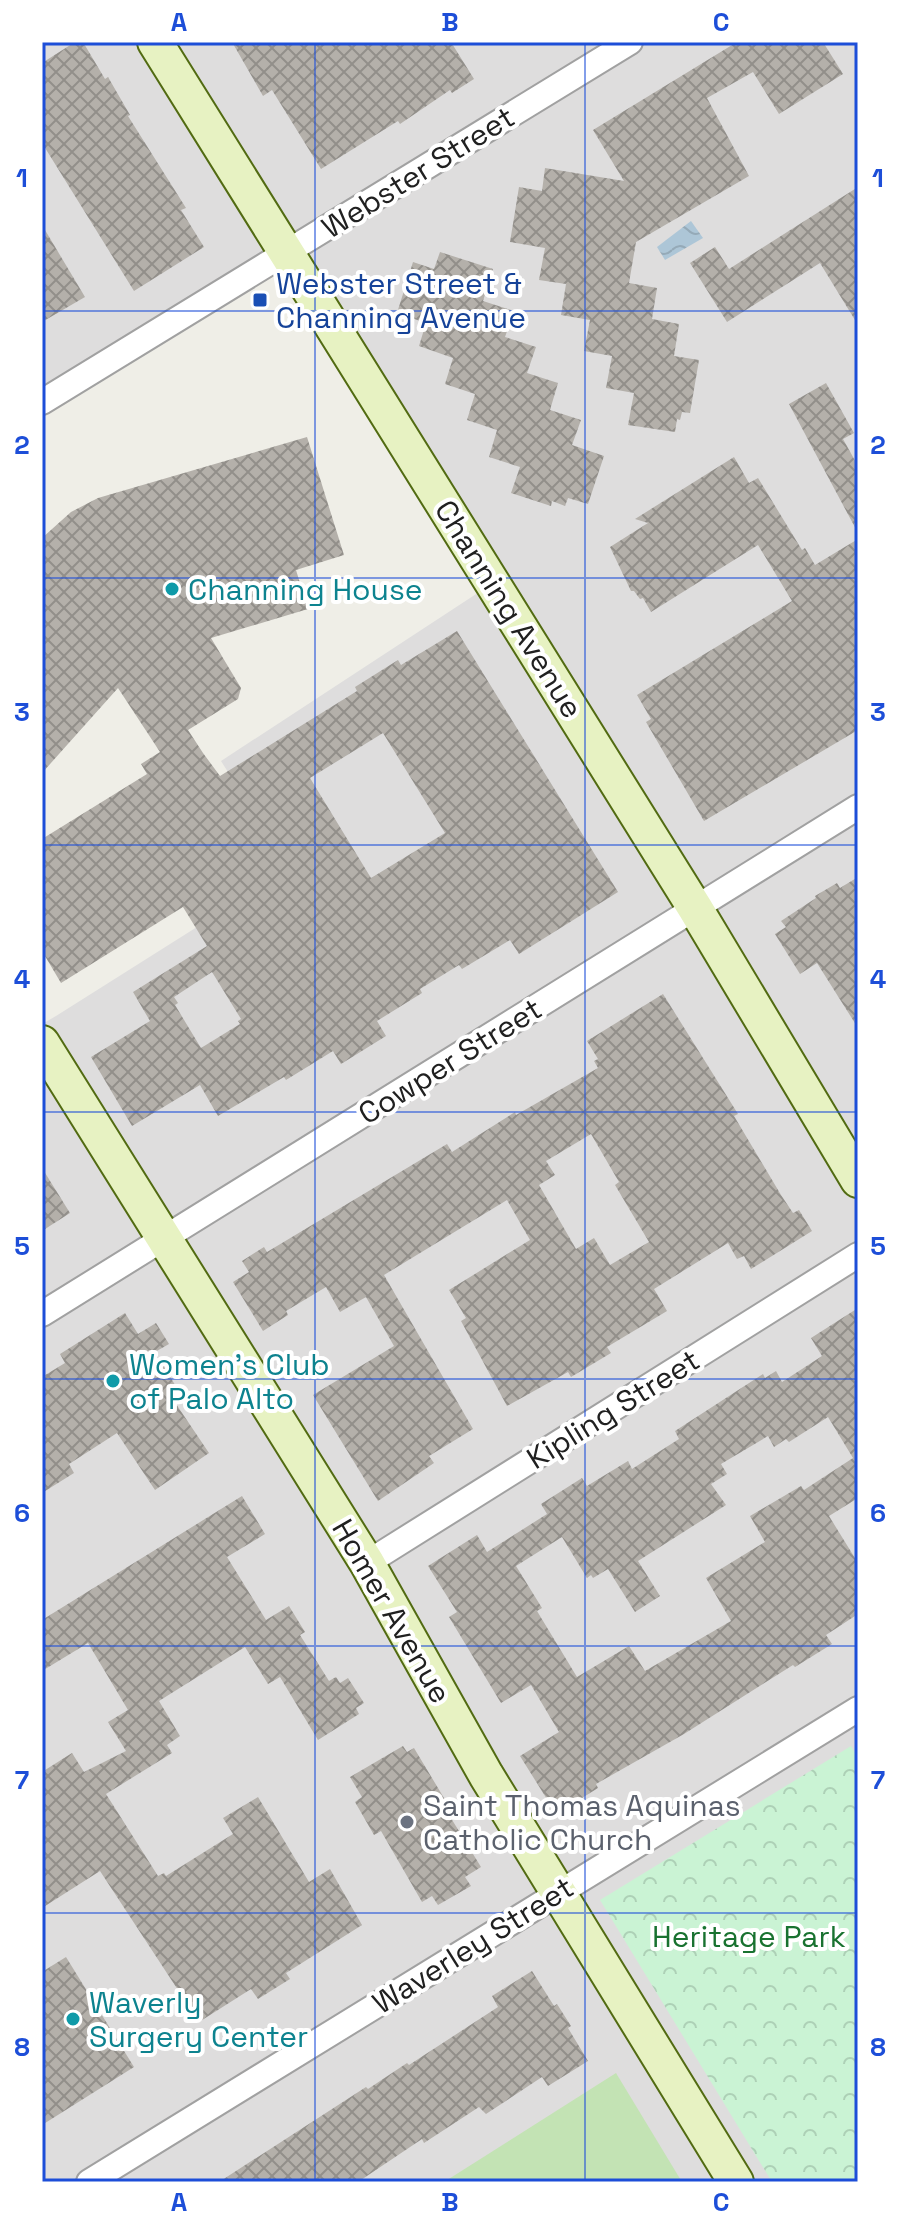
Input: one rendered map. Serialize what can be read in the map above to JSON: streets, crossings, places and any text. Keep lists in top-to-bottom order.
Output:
{
  "streets": {
    "street": [
      "Webster Street",
      "Channing Avenue",
      "Cowper Street",
      "Kipling Street",
      "Homer Avenue",
      "Waverley Street"
    ]
  },
  "crossings": [
    ["Webster Street", "Channing Avenue"],
    ["Channing Avenue", "Cowper Street"],
    ["Cowper Street", "Homer Avenue"],
    ["Kipling Street", "Homer Avenue"],
    ["Homer Avenue", "Waverley Street"]
  ],
  "parks": ["Heritage Park"],
  "places": {
    "transit": ["Webster Street & Channing Avenue"],
    "other": [
      "Channing House",
      "Women's Club of Palo Alto",
      "Saint Thomas Aquinas Catholic Church",
      "Waverly Surgery Center"
    ]
  },
  "grid": {
    "columns": ["A", "B", "C"],
    "rows": [
      "1",
      "2",
      "3",
      "4",
      "5",
      "6",
      "7",
      "8"
    ]
  }
}
